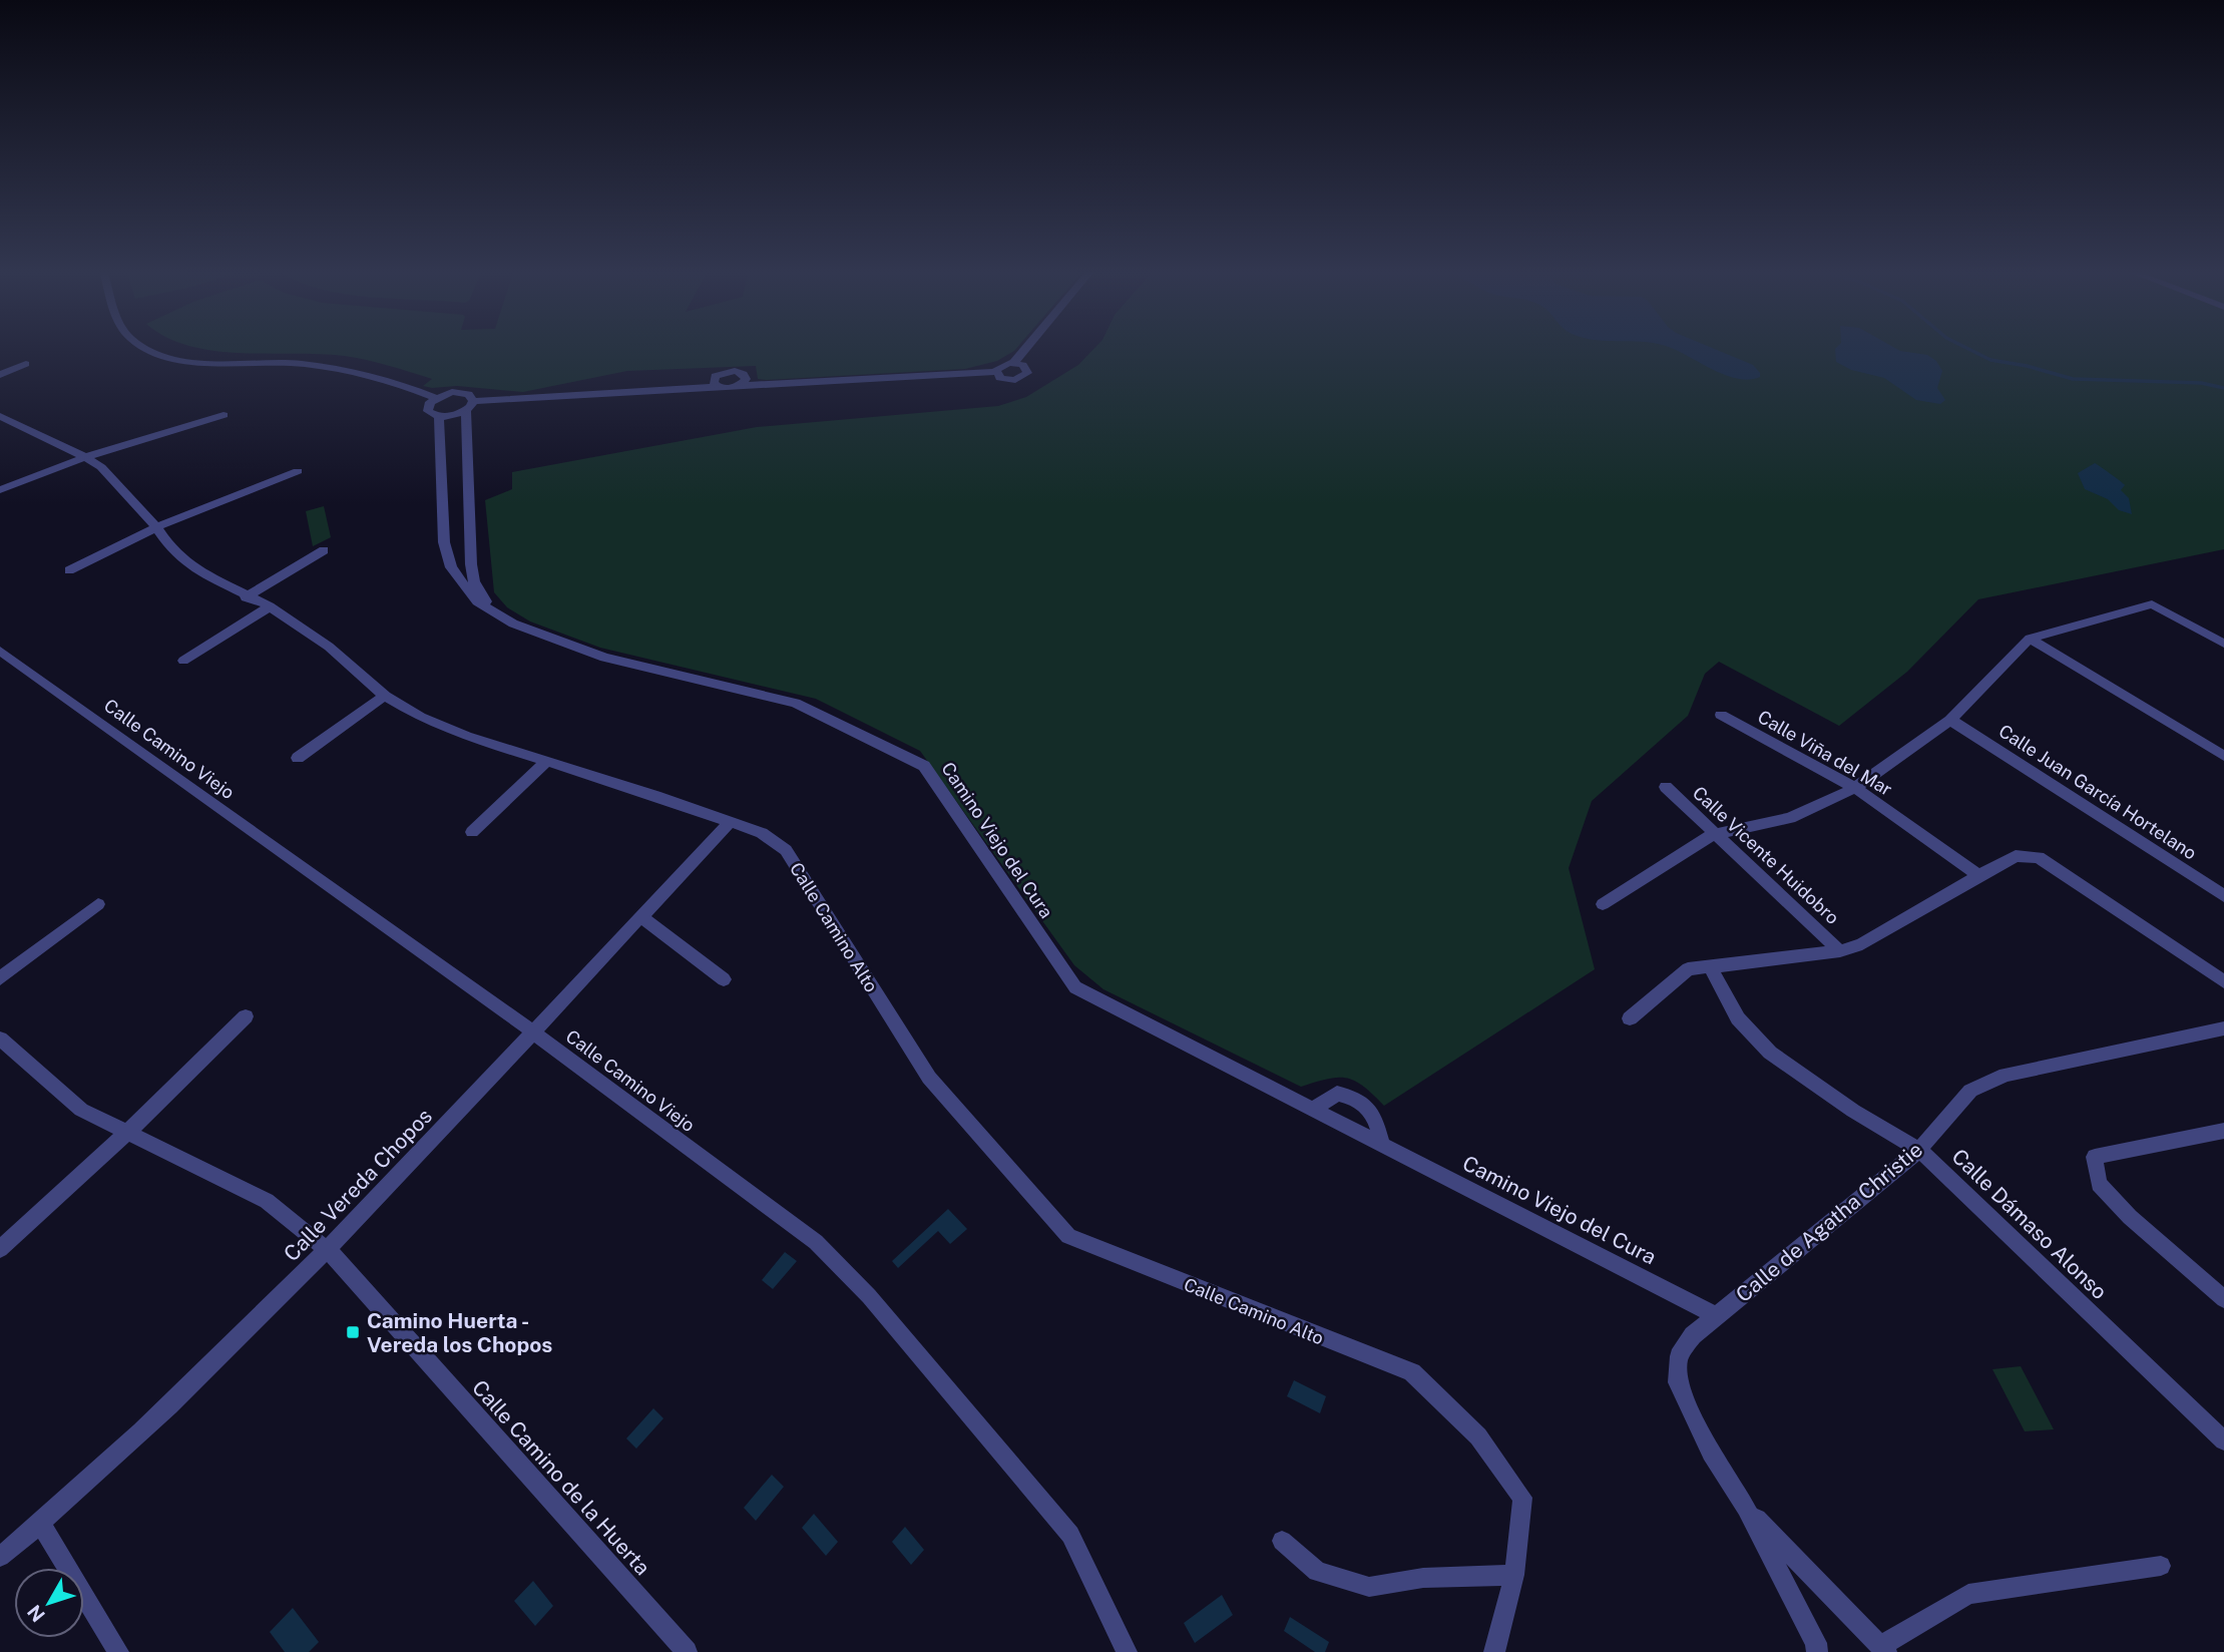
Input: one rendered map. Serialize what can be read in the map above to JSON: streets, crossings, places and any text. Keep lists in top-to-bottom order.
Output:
{
  "streets": {
    "street": [
      "Calle Camino Viejo",
      "Calle Viña del Mar",
      "Calle Juan García Hortelano",
      "Camino Viejo del Cura",
      "Calle Vicente Huidobro",
      "Calle Camino Alto",
      "Calle Vereda Chopos",
      "Calle de Agatha Christie",
      "Calle Dámaso Alonso",
      "Calle Camino de la Huerta"
    ]
  },
  "crossings": [
    ["Calle Camino Viejo", "Calle Vereda Chopos"],
    ["Camino Viejo del Cura", "Calle de Agatha Christie"],
    ["Calle Camino Alto", "Calle Vereda Chopos"],
    ["Calle Vereda Chopos", "Calle Camino de la Huerta"],
    ["Calle de Agatha Christie", "Calle Dámaso Alonso"]
  ],
  "places": {
    "transit": ["Camino Huerta - Vereda los Chopos"]
  },
  "north": "bottom left"
}
